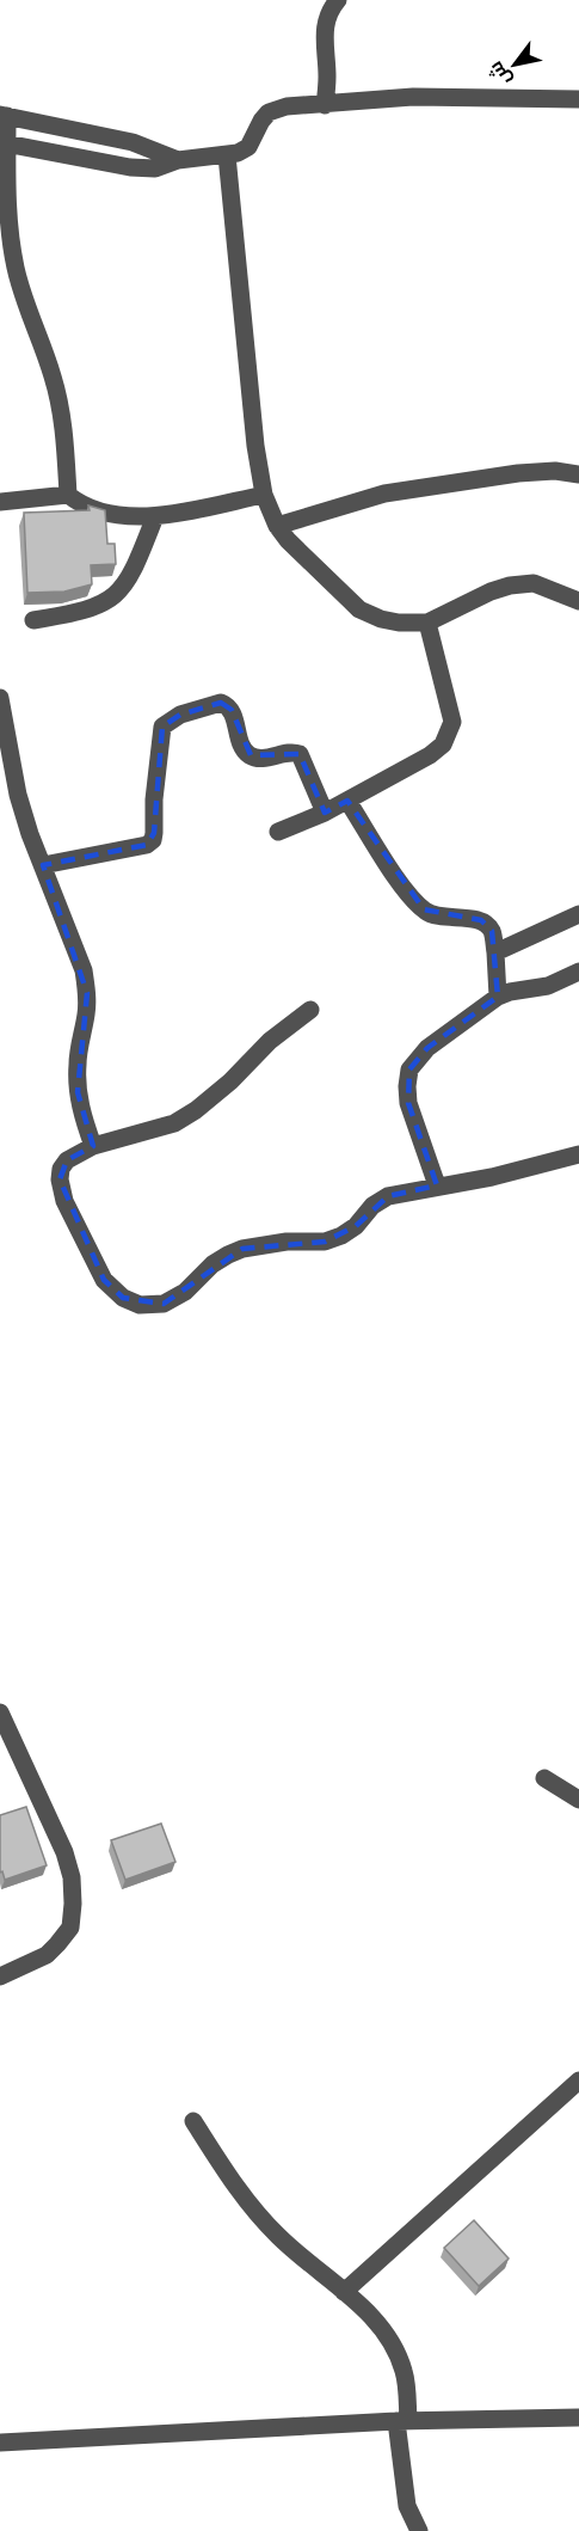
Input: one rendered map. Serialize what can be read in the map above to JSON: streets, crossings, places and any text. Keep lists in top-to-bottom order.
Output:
{
  "north": "bottom left"
}
